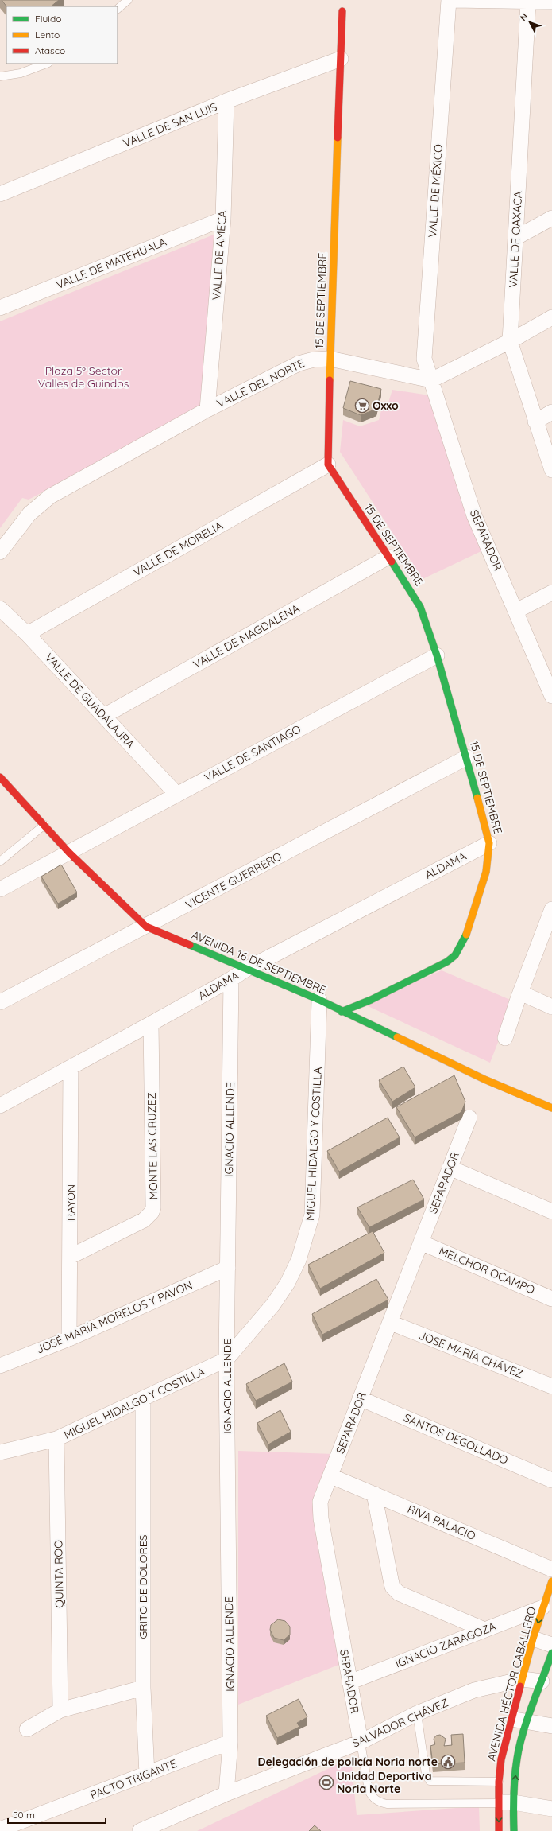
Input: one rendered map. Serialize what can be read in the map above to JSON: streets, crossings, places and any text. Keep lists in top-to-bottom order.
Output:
{
  "streets": {
    "street": [
      "VALLE DE SAN LUIS",
      "VALLE DE MÉXICO",
      "VALLE DE OAXACA",
      "VALLE DE AMECA",
      "VALLE DE MATEHUALA",
      "15 DE SEPTIEMBRE",
      "VALLE DEL NORTE",
      "SEPARADOR",
      "VALLE DE MORELIA",
      "VALLE DE MAGDALENA",
      "VALLE DE GUADALAJRA",
      "VALLE DE SANTIAGO",
      "ALDAMA",
      "VICENTE GUERRERO",
      "AVENIDA 16 DE SEPTIEMBRE",
      "IGNACIO ALLENDE",
      "MIGUEL HIDALGO Y COSTILLA",
      "MONTE LAS CRUZEZ",
      "RAYON",
      "MELCHOR OCAMPO",
      "JOSÉ MARÍA MORELOS Y PAVÓN",
      "JOSÉ MARÍA CHÁVEZ",
      "SANTOS DEGOLLADO",
      "RIVA PALACIO",
      "QUINTA ROO",
      "GRITO DE DOLORES",
      "IGNACIO ZARAGOZA",
      "AVENIDA HÉCTOR CABALLERO",
      "SALVADOR CHÁVEZ",
      "PACTO TRIGANTE"
    ]
  },
  "crossings": [
    ["VALLE DE SAN LUIS", "VALLE DE AMECA"],
    ["VALLE DE SAN LUIS", "15 DE SEPTIEMBRE"],
    ["VALLE DE MÉXICO", "VALLE DEL NORTE"],
    ["VALLE DE MÉXICO", "SEPARADOR"],
    ["VALLE DE AMECA", "VALLE DE MATEHUALA"],
    ["VALLE DE AMECA", "VALLE DEL NORTE"],
    ["15 DE SEPTIEMBRE", "VALLE DEL NORTE"],
    ["15 DE SEPTIEMBRE", "VALLE DE MORELIA"],
    ["15 DE SEPTIEMBRE", "VALLE DE MAGDALENA"],
    ["15 DE SEPTIEMBRE", "VALLE DE SANTIAGO"],
    ["15 DE SEPTIEMBRE", "ALDAMA"],
    ["15 DE SEPTIEMBRE", "VICENTE GUERRERO"],
    ["15 DE SEPTIEMBRE", "AVENIDA 16 DE SEPTIEMBRE"],
    ["VALLE DEL NORTE", "SEPARADOR"],
    ["SEPARADOR", "MELCHOR OCAMPO"],
    ["SEPARADOR", "JOSÉ MARÍA CHÁVEZ"],
    ["SEPARADOR", "SANTOS DEGOLLADO"],
    ["SEPARADOR", "RIVA PALACIO"],
    ["SEPARADOR", "IGNACIO ZARAGOZA"],
    ["SEPARADOR", "SALVADOR CHÁVEZ"],
    ["VALLE DE MORELIA", "VALLE DE GUADALAJRA"],
    ["VALLE DE MAGDALENA", "VALLE DE GUADALAJRA"],
    ["VALLE DE GUADALAJRA", "VALLE DE SANTIAGO"],
    ["VALLE DE SANTIAGO", "AVENIDA 16 DE SEPTIEMBRE"],
    ["ALDAMA", "AVENIDA 16 DE SEPTIEMBRE"],
    ["ALDAMA", "IGNACIO ALLENDE"],
    ["ALDAMA", "MONTE LAS CRUZEZ"],
    ["ALDAMA", "RAYON"],
    ["VICENTE GUERRERO", "AVENIDA 16 DE SEPTIEMBRE"],
    ["AVENIDA 16 DE SEPTIEMBRE", "MIGUEL HIDALGO Y COSTILLA"],
    ["IGNACIO ALLENDE", "MIGUEL HIDALGO Y COSTILLA"],
    ["IGNACIO ALLENDE", "JOSÉ MARÍA MORELOS Y PAVÓN"],
    ["IGNACIO ALLENDE", "SALVADOR CHÁVEZ"],
    ["IGNACIO ALLENDE", "PACTO TRIGANTE"],
    ["MIGUEL HIDALGO Y COSTILLA", "QUINTA ROO"],
    ["MIGUEL HIDALGO Y COSTILLA", "GRITO DE DOLORES"],
    ["MONTE LAS CRUZEZ", "RAYON"],
    ["RAYON", "JOSÉ MARÍA MORELOS Y PAVÓN"],
    ["GRITO DE DOLORES", "PACTO TRIGANTE"],
    ["IGNACIO ZARAGOZA", "AVENIDA HÉCTOR CABALLERO"],
    ["AVENIDA HÉCTOR CABALLERO", "SALVADOR CHÁVEZ"]
  ],
  "parks": ["Plaza 5° Sector Valles de Guindos"],
  "places": {
    "supermarket": ["Oxxo"],
    "public building": ["Delegación de policía Noria norte"],
    "sports": ["Unidad Deportiva Noria Norte"]
  },
  "legend": ["Fluido", "Lento", "Atasco"],
  "scale_bar": "50 m",
  "north": "top left"
}
